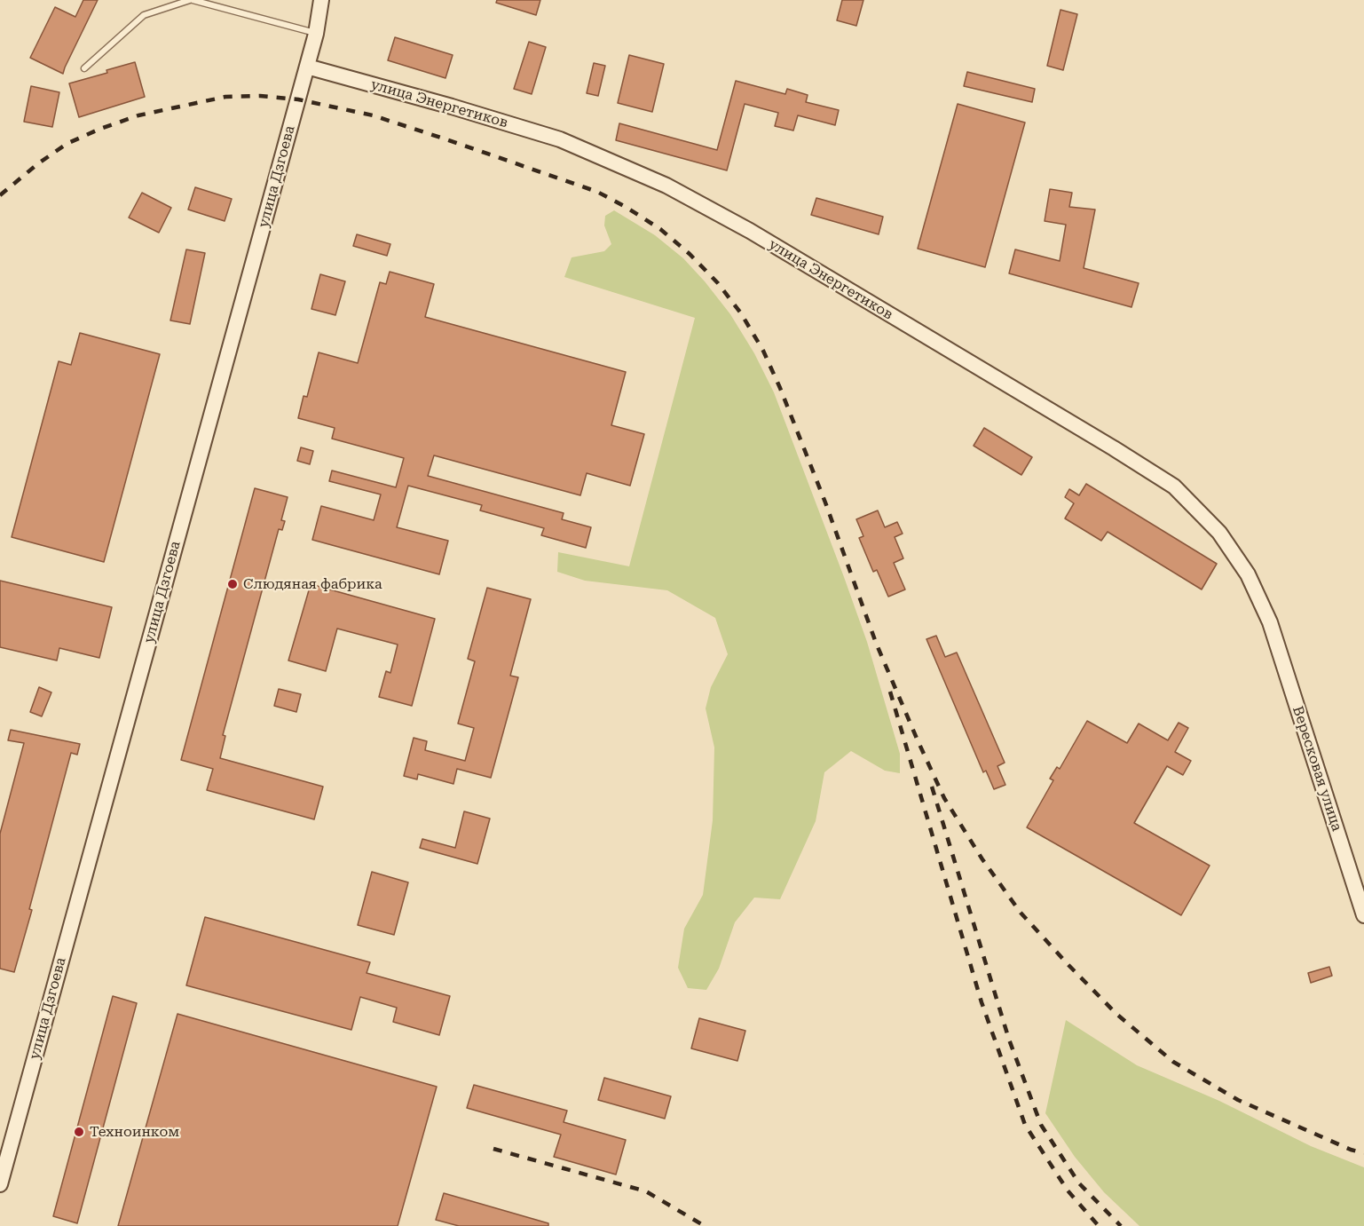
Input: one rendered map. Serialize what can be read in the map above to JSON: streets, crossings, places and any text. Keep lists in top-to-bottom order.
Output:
{
  "streets": {
    "street": ["улица Энергетиков", "улица Дзгоева", "Вересковая улица"]
  },
  "crossings": [
    ["улица Энергетиков", "улица Дзгоева"],
    ["улица Энергетиков", "Вересковая улица"]
  ],
  "places": ["Слюдяная фабрика", "Техноинком"]
}
